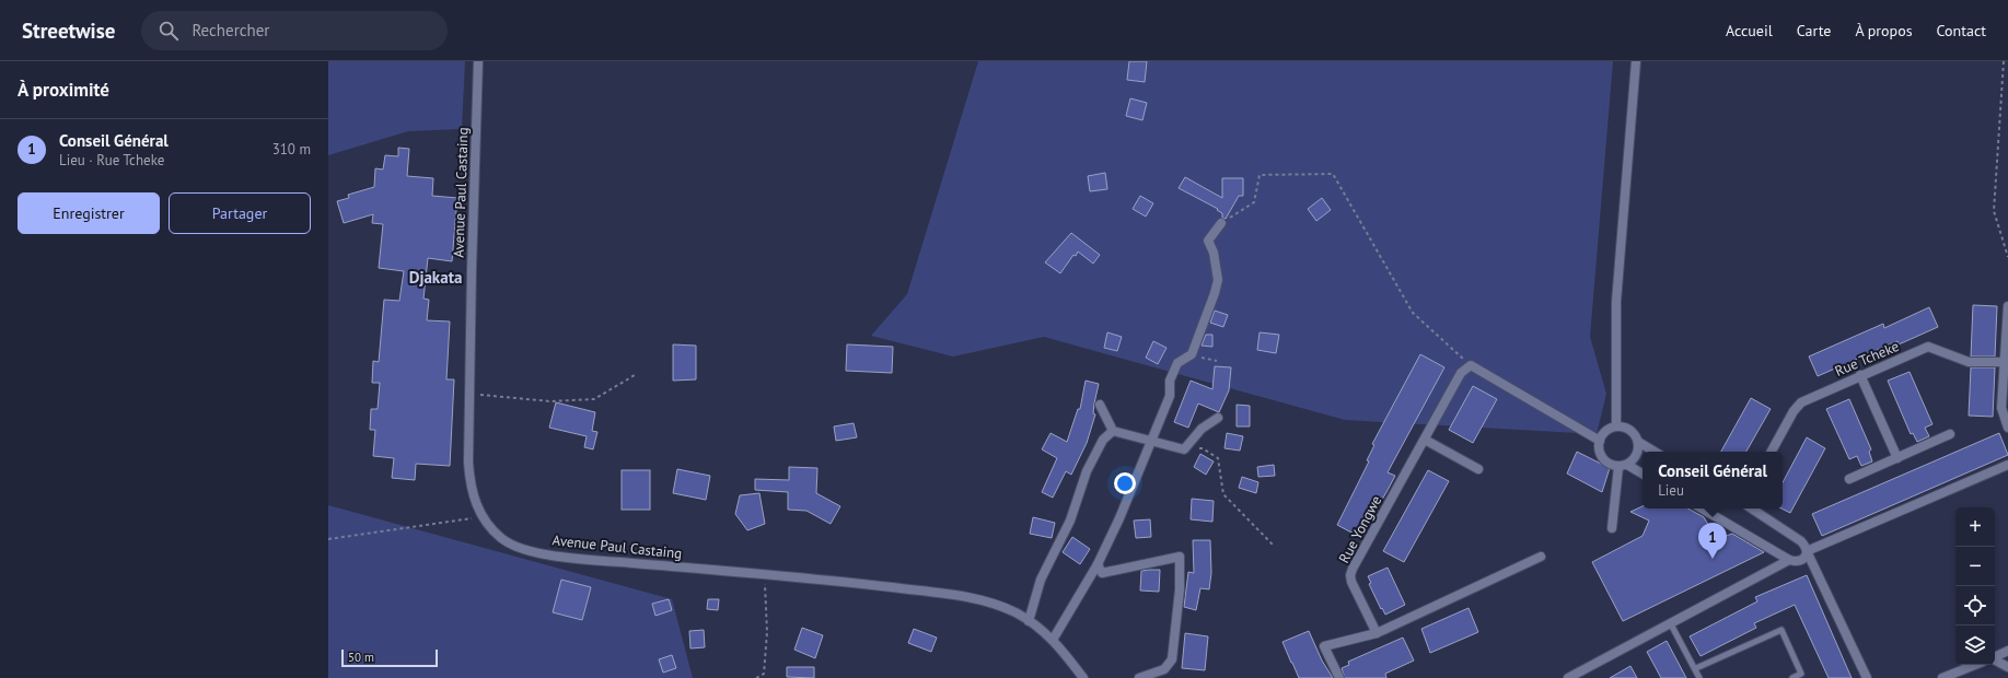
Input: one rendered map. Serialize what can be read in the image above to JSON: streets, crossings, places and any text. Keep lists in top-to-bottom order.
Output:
{
  "streets": {
    "street": ["Avenue Paul Castaing", "Rue Tcheke", "Rue Yongwe"]
  },
  "districts": ["Djakata"],
  "scale_bar": "50 m",
  "page": {
    "header": "Streetwise",
    "search": "Rechercher",
    "nav": [
      "Accueil",
      "Carte",
      "À propos",
      "Contact"
    ],
    "heading": "À proximité",
    "list": [
      {
        "mark": "1",
        "name": "Conseil Général",
        "note": "Lieu · Rue Tcheke",
        "value": "310 m"
      }
    ],
    "buttons": ["Enregistrer", "Partager"],
    "popup": ["Conseil Général", "Lieu"],
    "map_buttons": ["+", "−"],
    "pins": "1",
    "scale": "50 m"
  }
}
